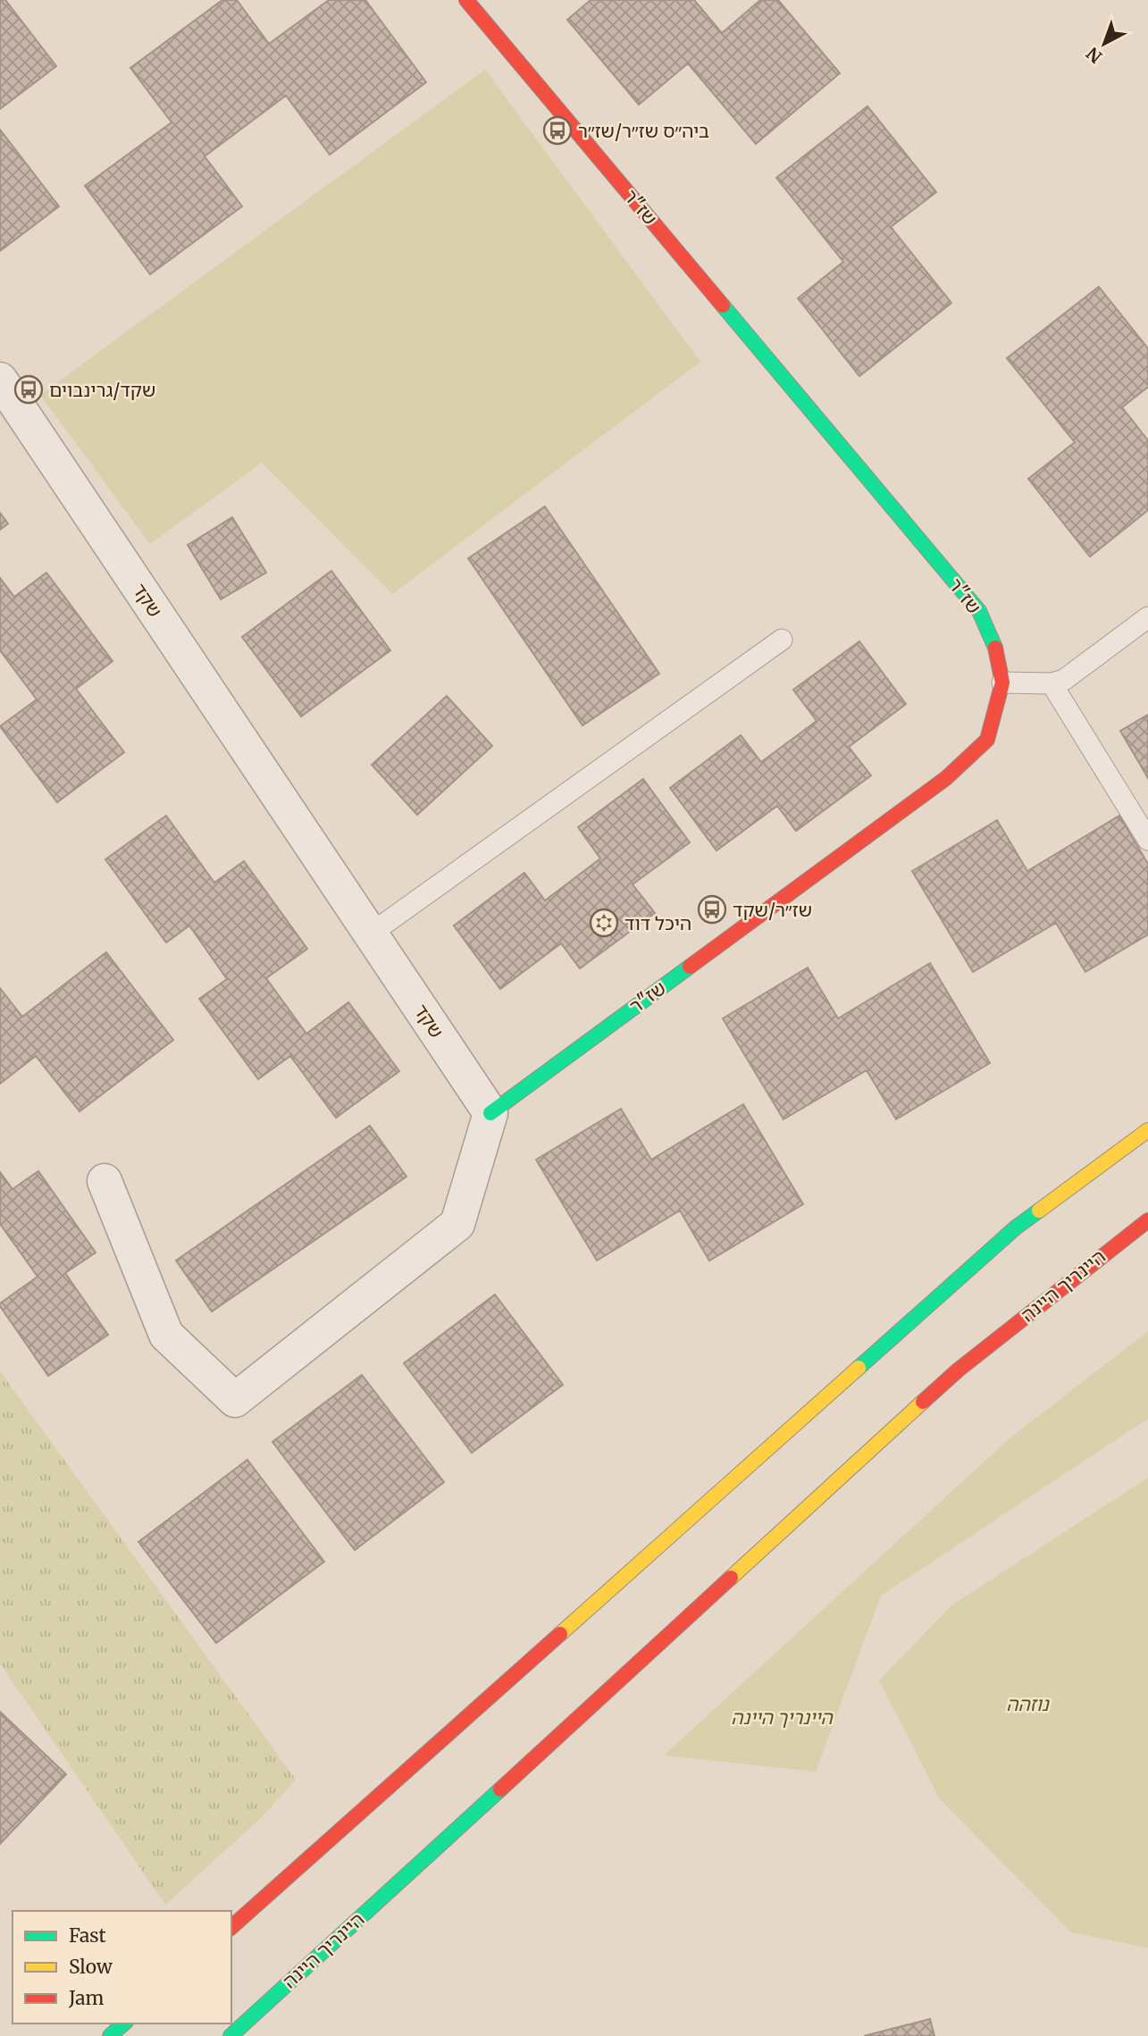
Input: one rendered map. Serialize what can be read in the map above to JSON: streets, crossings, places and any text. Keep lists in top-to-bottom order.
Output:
{
  "streets": {
    "main road": ["שז\"ר", "היינריך היינה"],
    "street": ["שקד"]
  },
  "crossings": [
    ["שז\"ר", "שקד"]
  ],
  "parks": ["נוזהה", "היינריך היינה"],
  "places": {
    "bus stop": ["ביה״ס שז״ר/שז״ר", "שקד/גרינבוים", "שז״ר/שקד"],
    "synagogue": ["היכל דוד"]
  },
  "legend": ["Fast", "Slow", "Jam"],
  "north": "bottom left"
}
